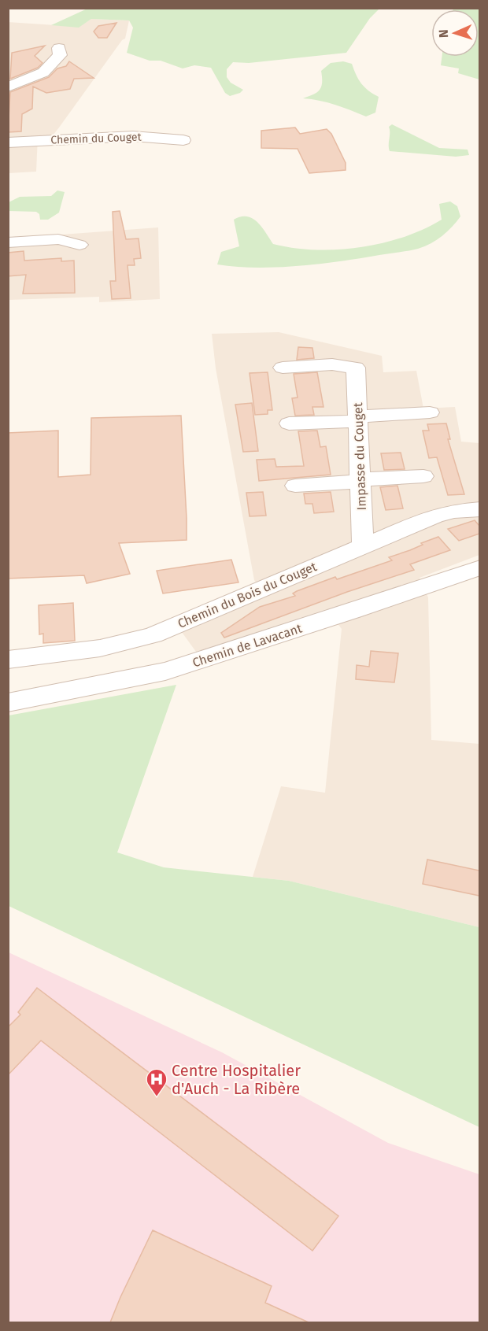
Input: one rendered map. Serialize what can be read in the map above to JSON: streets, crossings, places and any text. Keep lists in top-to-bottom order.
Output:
{
  "streets": {
    "street": [
      "Chemin du Couget",
      "Impasse du Couget",
      "Chemin du Bois du Couget",
      "Chemin de Lavacant"
    ]
  },
  "crossings": [
    ["Impasse du Couget", "Chemin du Bois du Couget"]
  ],
  "places": {
    "hospital": ["Centre Hospitalier d'Auch - La Ribère"]
  },
  "north": "left"
}
